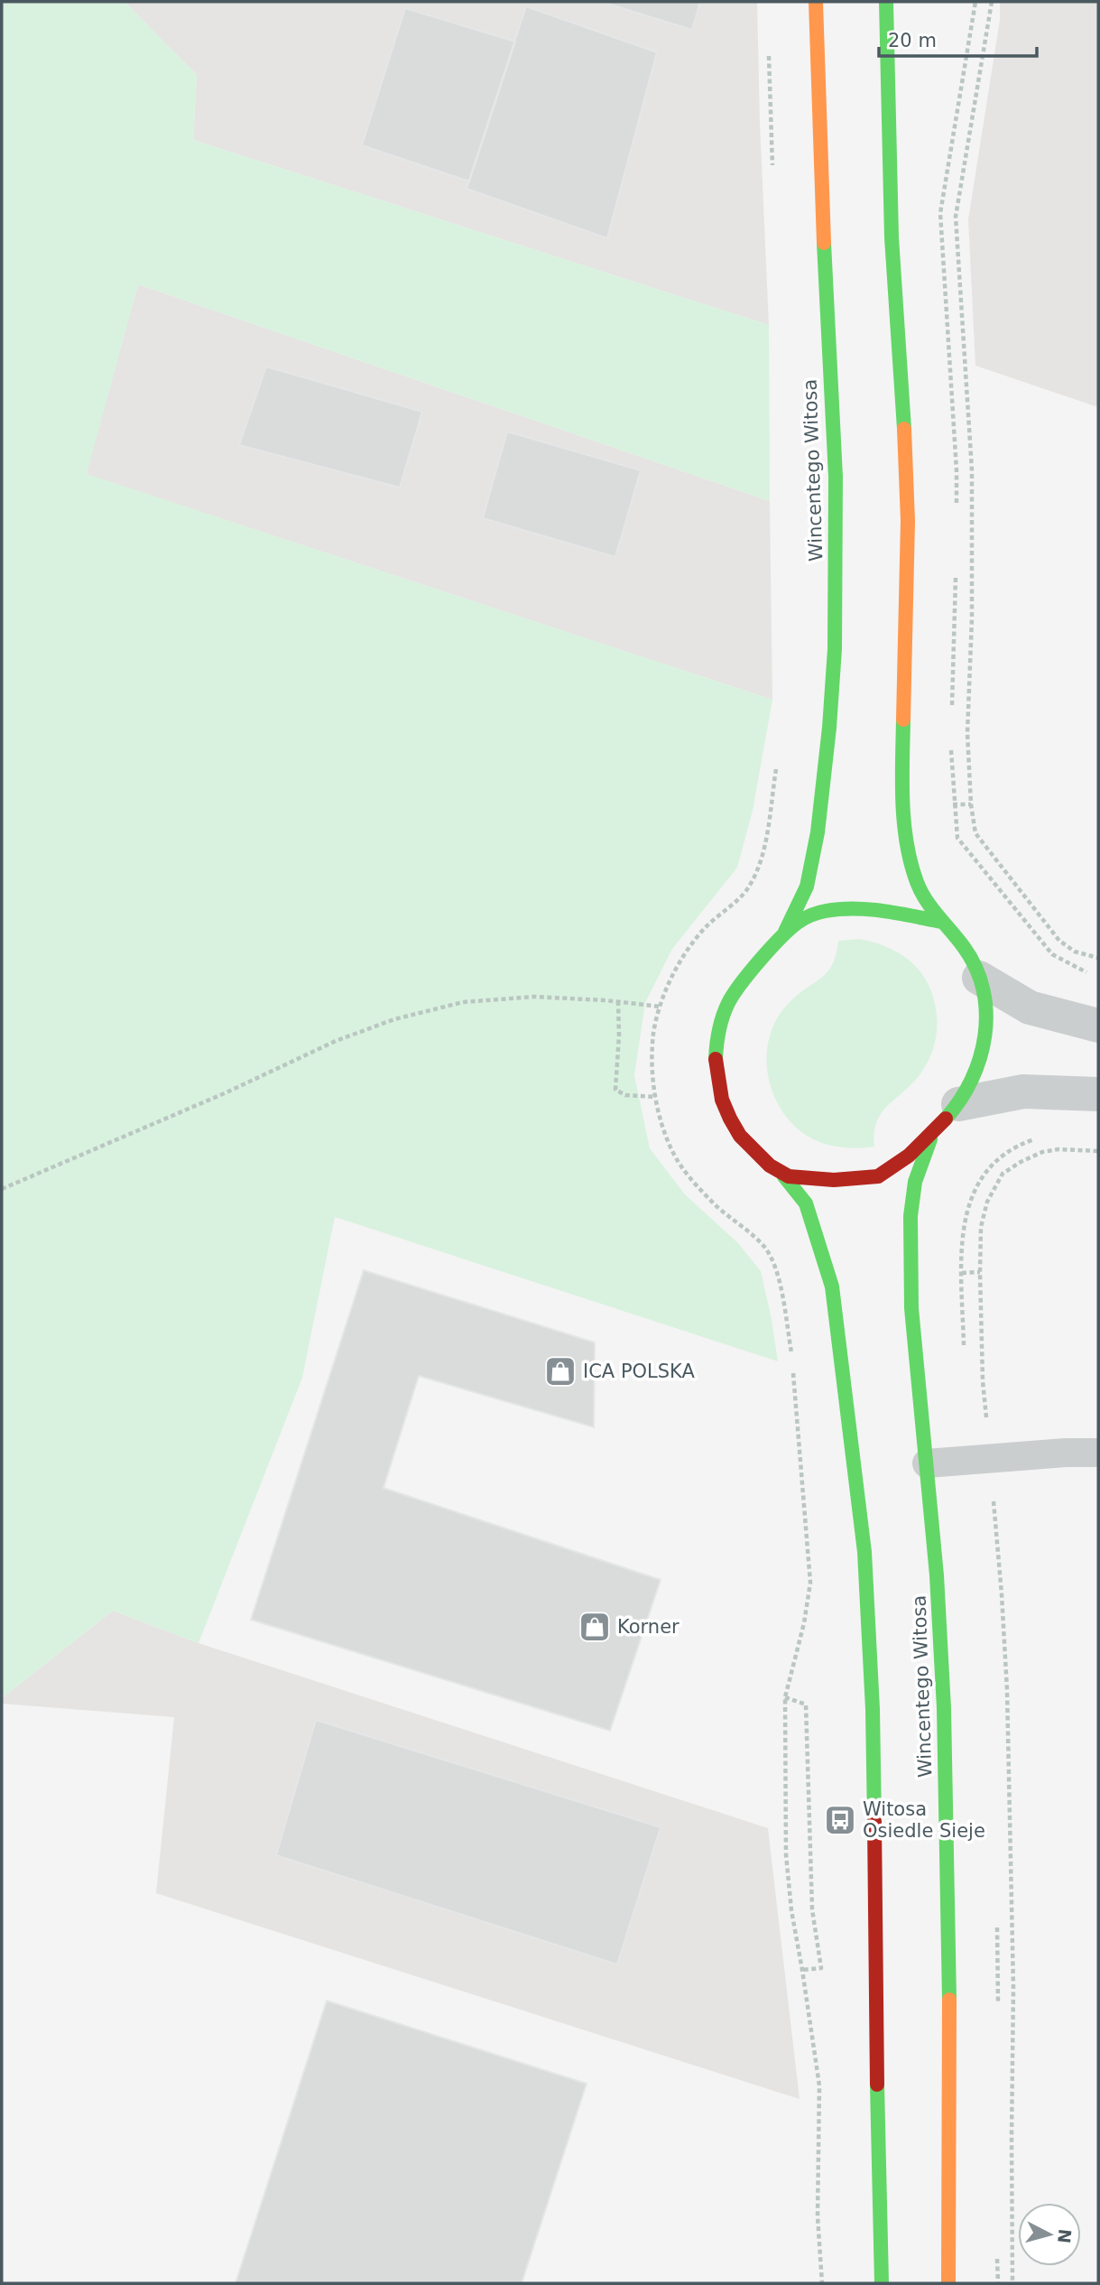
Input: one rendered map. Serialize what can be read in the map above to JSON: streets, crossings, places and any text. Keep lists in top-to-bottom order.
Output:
{
  "streets": {
    "main road": ["Wincentego Witosa"]
  },
  "places": {
    "shop": ["ICA POLSKA", "Korner"],
    "bus stop": ["Witosa Osiedle Sieje"]
  },
  "scale_bar": "20 m",
  "north": "right"
}
